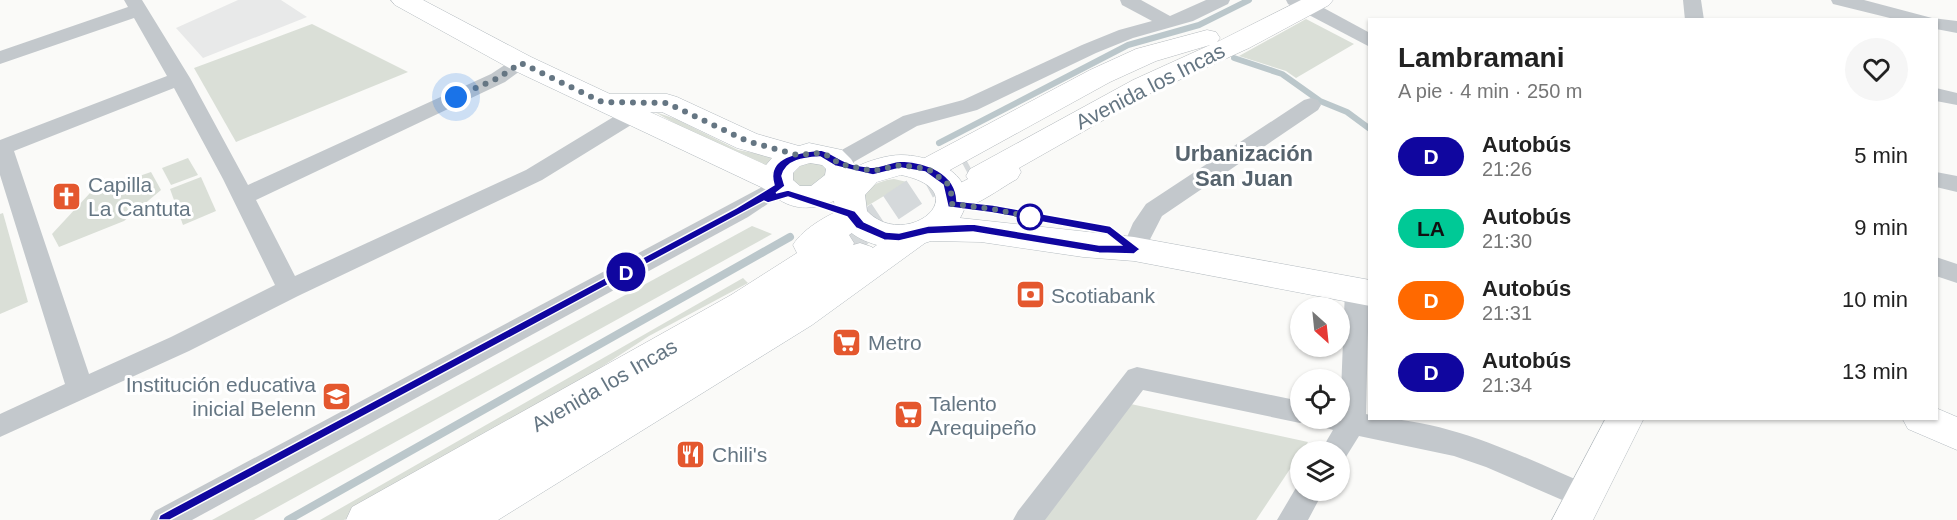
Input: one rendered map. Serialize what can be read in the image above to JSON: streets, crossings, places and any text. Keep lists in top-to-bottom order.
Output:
{
  "streets": {
    "main road": ["Avenida los Incas"]
  },
  "districts": ["Urbanización San Juan"],
  "places": {
    "church": ["Capilla La Cantuta"],
    "bank": ["Scotiabank"],
    "supermarket": ["Metro", "Talento Arequipeño"],
    "school or university": ["Institución educativa inicial Belenn"],
    "restaurant": ["Chili's"]
  },
  "lines": ["bus line D"],
  "north": "bottom right",
  "page": {
    "on_map": "D",
    "heading": ["Lambramani", "A pie · 4 min · 250 m"],
    "list": [
      {
        "mark": "D",
        "name": "Autobús",
        "note": "21:26",
        "value": "5 min"
      },
      {
        "mark": "LA",
        "name": "Autobús",
        "note": "21:30",
        "value": "9 min"
      },
      {
        "mark": "D",
        "name": "Autobús",
        "note": "21:31",
        "value": "10 min"
      },
      {
        "mark": "D",
        "name": "Autobús",
        "note": "21:34",
        "value": "13 min"
      }
    ]
  }
}
